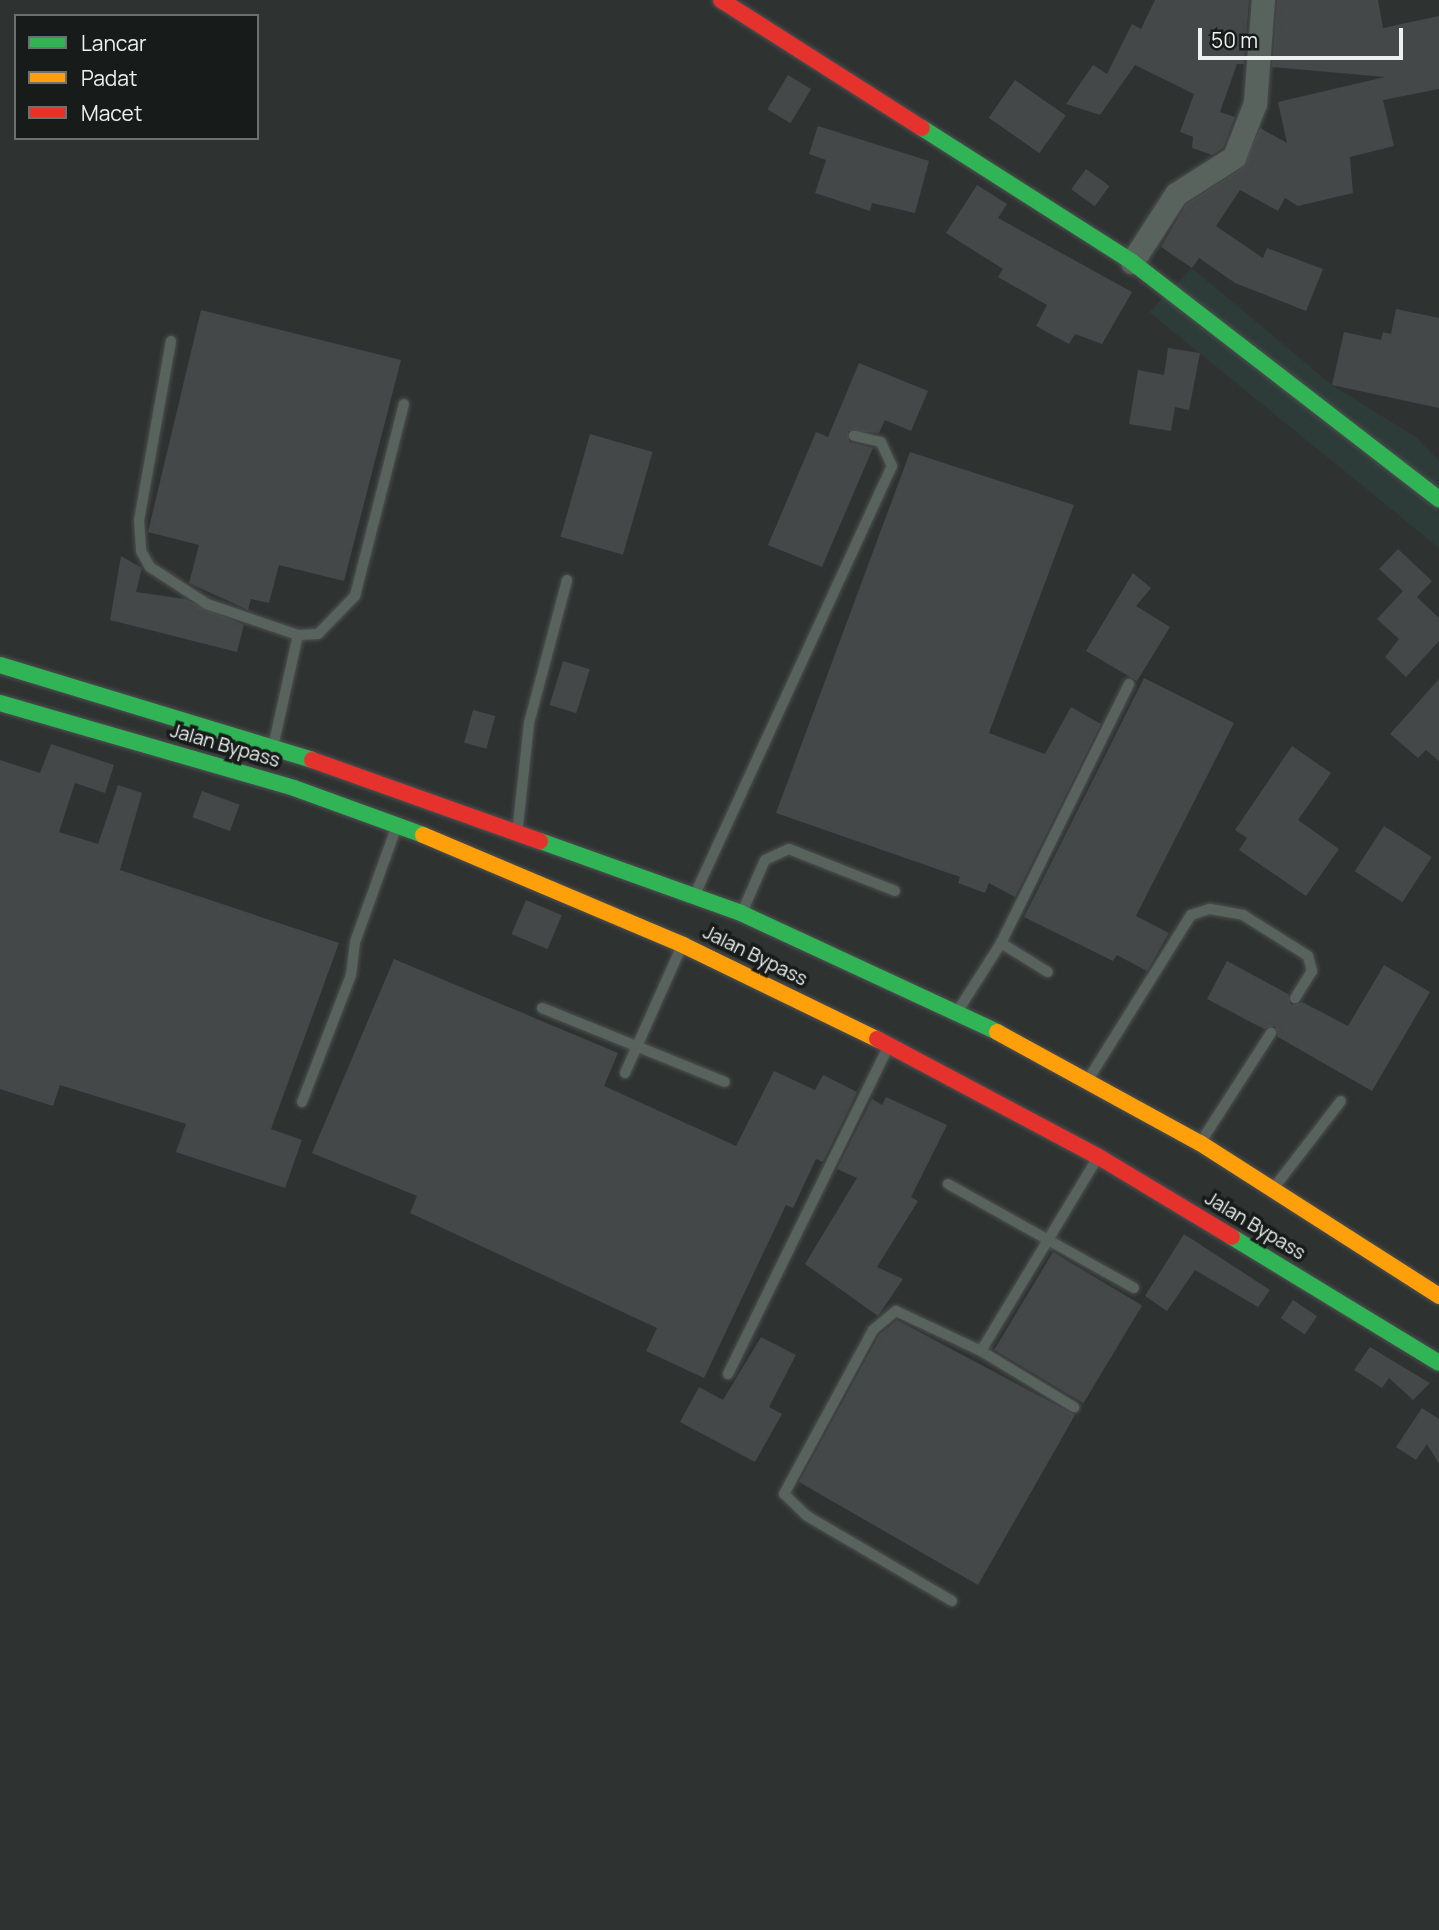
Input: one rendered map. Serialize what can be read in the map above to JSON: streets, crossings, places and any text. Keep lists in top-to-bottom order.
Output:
{
  "streets": {
    "main road": ["Jalan Bypass"]
  },
  "legend": ["Lancar", "Padat", "Macet"],
  "scale_bar": "50 m"
}
